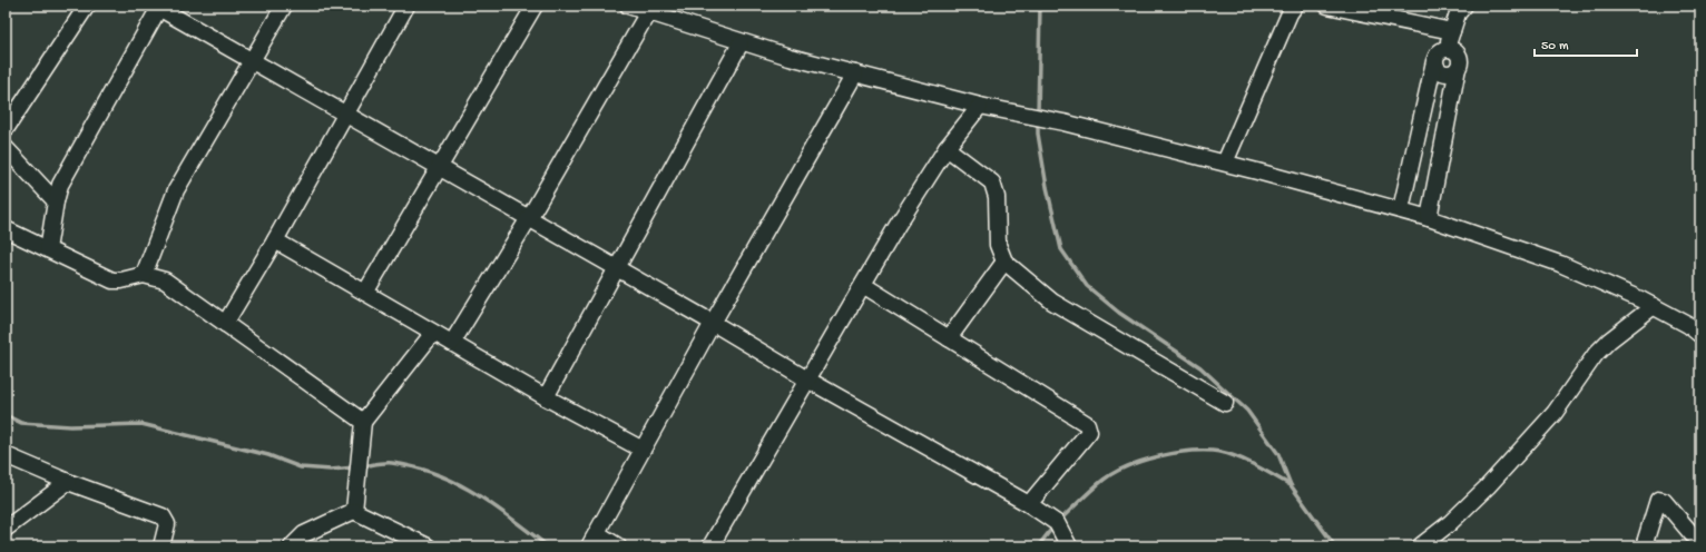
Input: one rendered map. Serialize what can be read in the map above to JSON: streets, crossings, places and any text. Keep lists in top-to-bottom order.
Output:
{
  "scale_bar": "50 m"
}
